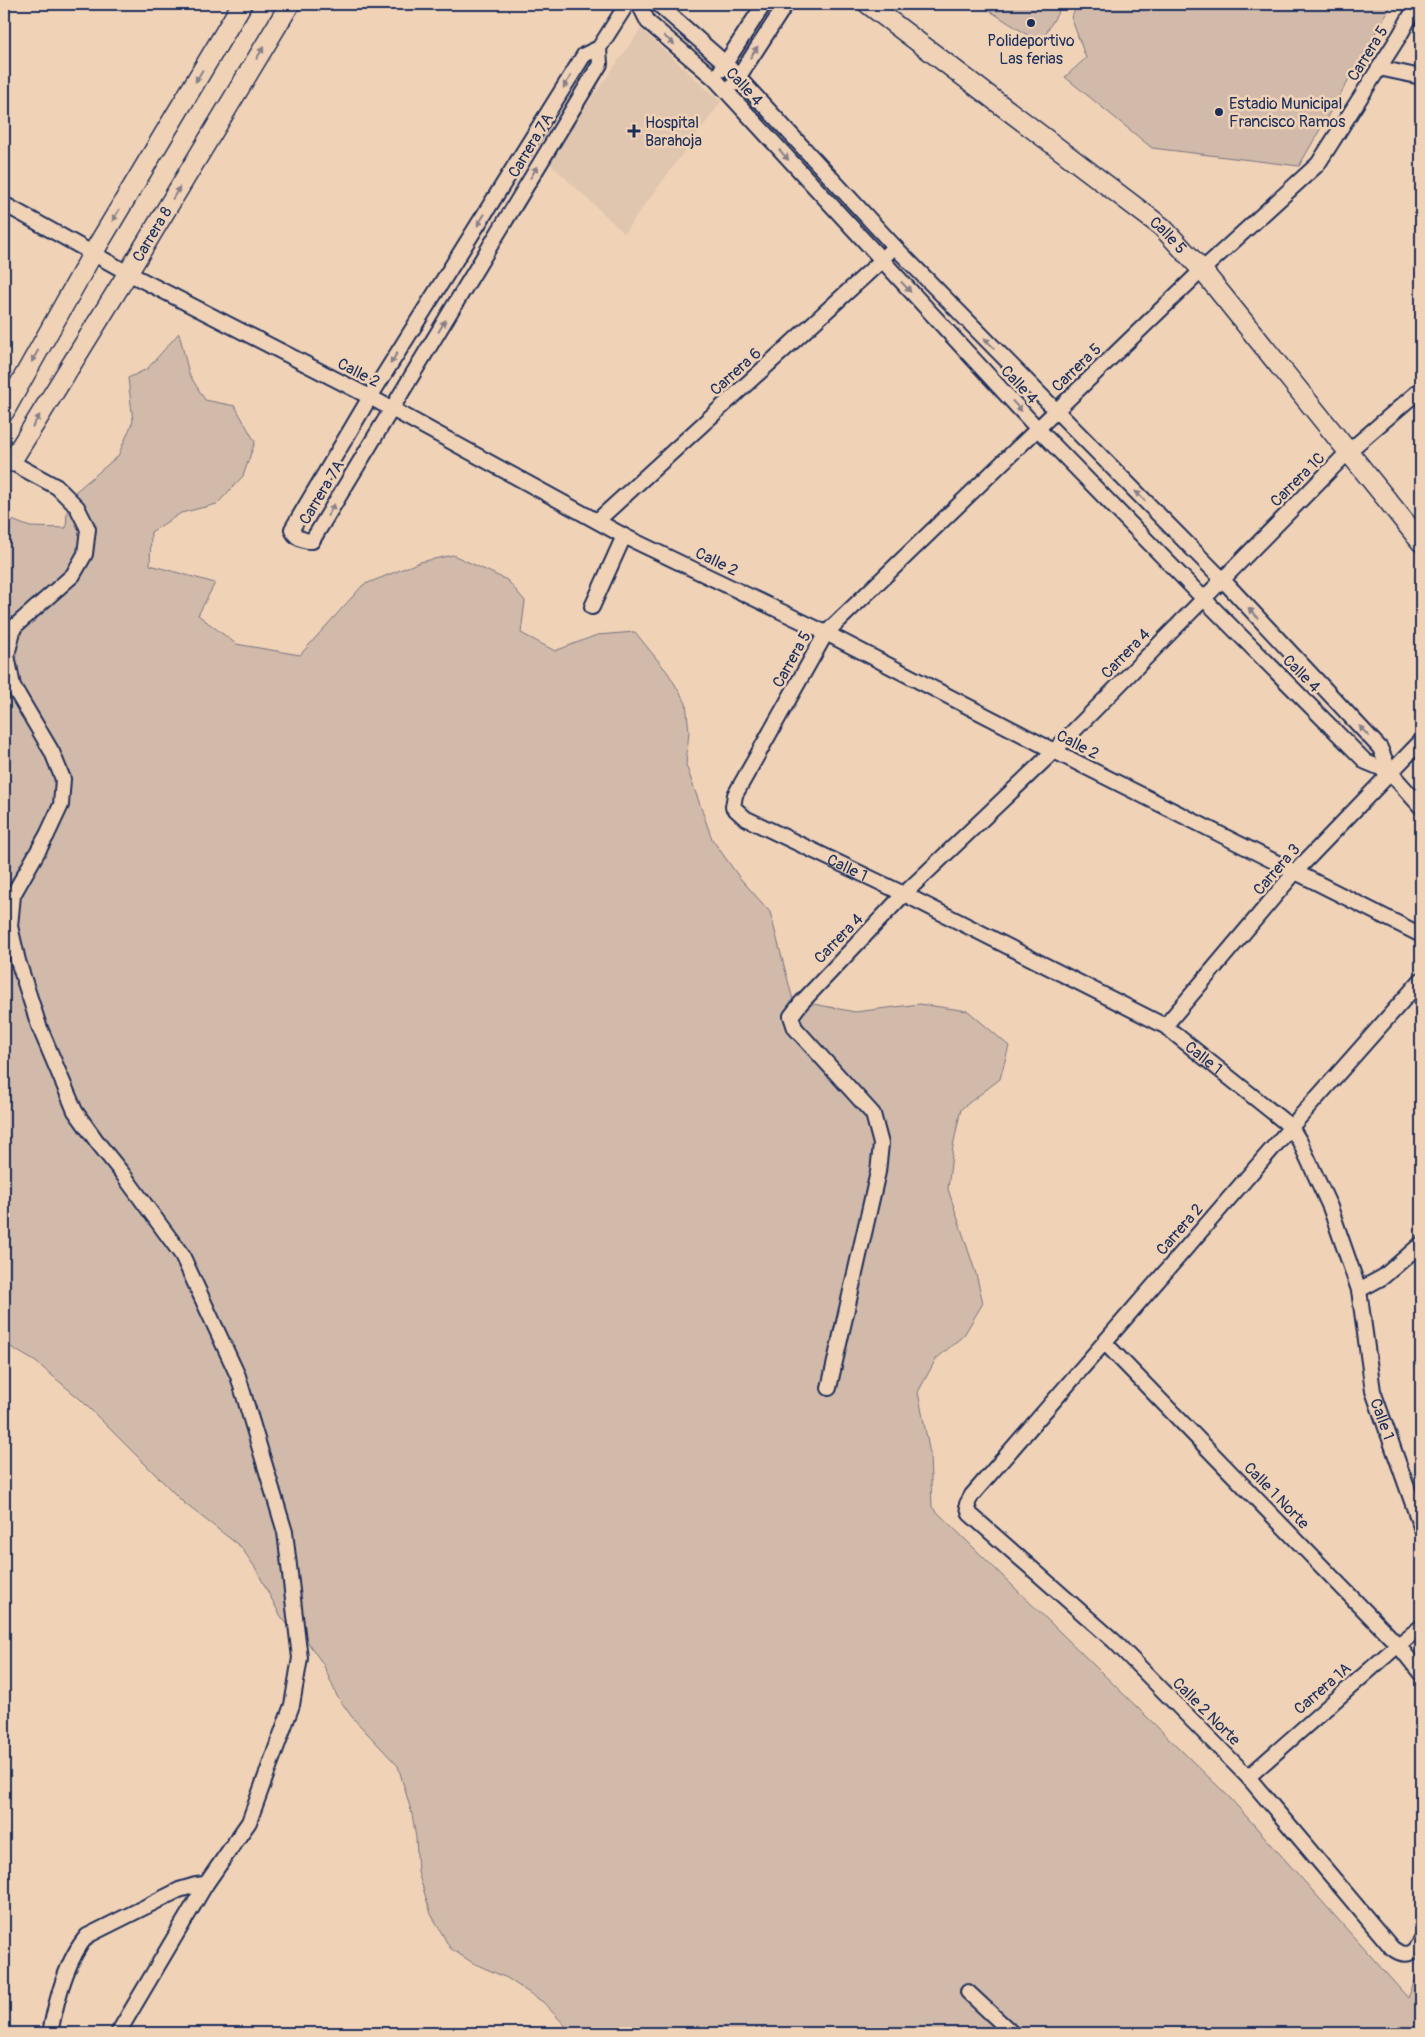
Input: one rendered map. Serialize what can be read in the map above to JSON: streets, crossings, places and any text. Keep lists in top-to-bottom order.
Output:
{
  "streets": {
    "street": [
      "Carrera 5",
      "Calle 4",
      "Carrera 7A",
      "Carrera 8",
      "Calle 5",
      "Carrera 6",
      "Calle 2",
      "Carrera 1C",
      "Carrera 4",
      "Calle 1",
      "Carrera 3",
      "Carrera 2",
      "Calle 1 Norte",
      "Carrera 1A",
      "Calle 2 Norte"
    ]
  },
  "crossings": [
    ["Carrera 5", "Calle 4"],
    ["Carrera 5", "Calle 5"],
    ["Carrera 5", "Calle 2"],
    ["Carrera 5", "Calle 1"],
    ["Calle 4", "Carrera 6"],
    ["Calle 4", "Carrera 1C"],
    ["Calle 4", "Carrera 4"],
    ["Calle 4", "Carrera 3"],
    ["Carrera 7A", "Calle 2"],
    ["Carrera 8", "Calle 2"],
    ["Calle 5", "Carrera 1C"],
    ["Carrera 6", "Calle 2"],
    ["Calle 2", "Carrera 4"],
    ["Calle 2", "Carrera 3"],
    ["Carrera 1C", "Carrera 4"],
    ["Carrera 4", "Calle 1"],
    ["Calle 1", "Carrera 3"],
    ["Calle 1", "Carrera 2"],
    ["Carrera 2", "Calle 1 Norte"],
    ["Carrera 2", "Calle 2 Norte"],
    ["Calle 1 Norte", "Carrera 1A"],
    ["Carrera 1A", "Calle 2 Norte"]
  ],
  "places": {
    "other": ["Polideportivo Las ferias", "Estadio Municipal Francisco Ramos"],
    "health": ["Hospital Barahoja"]
  }
}
